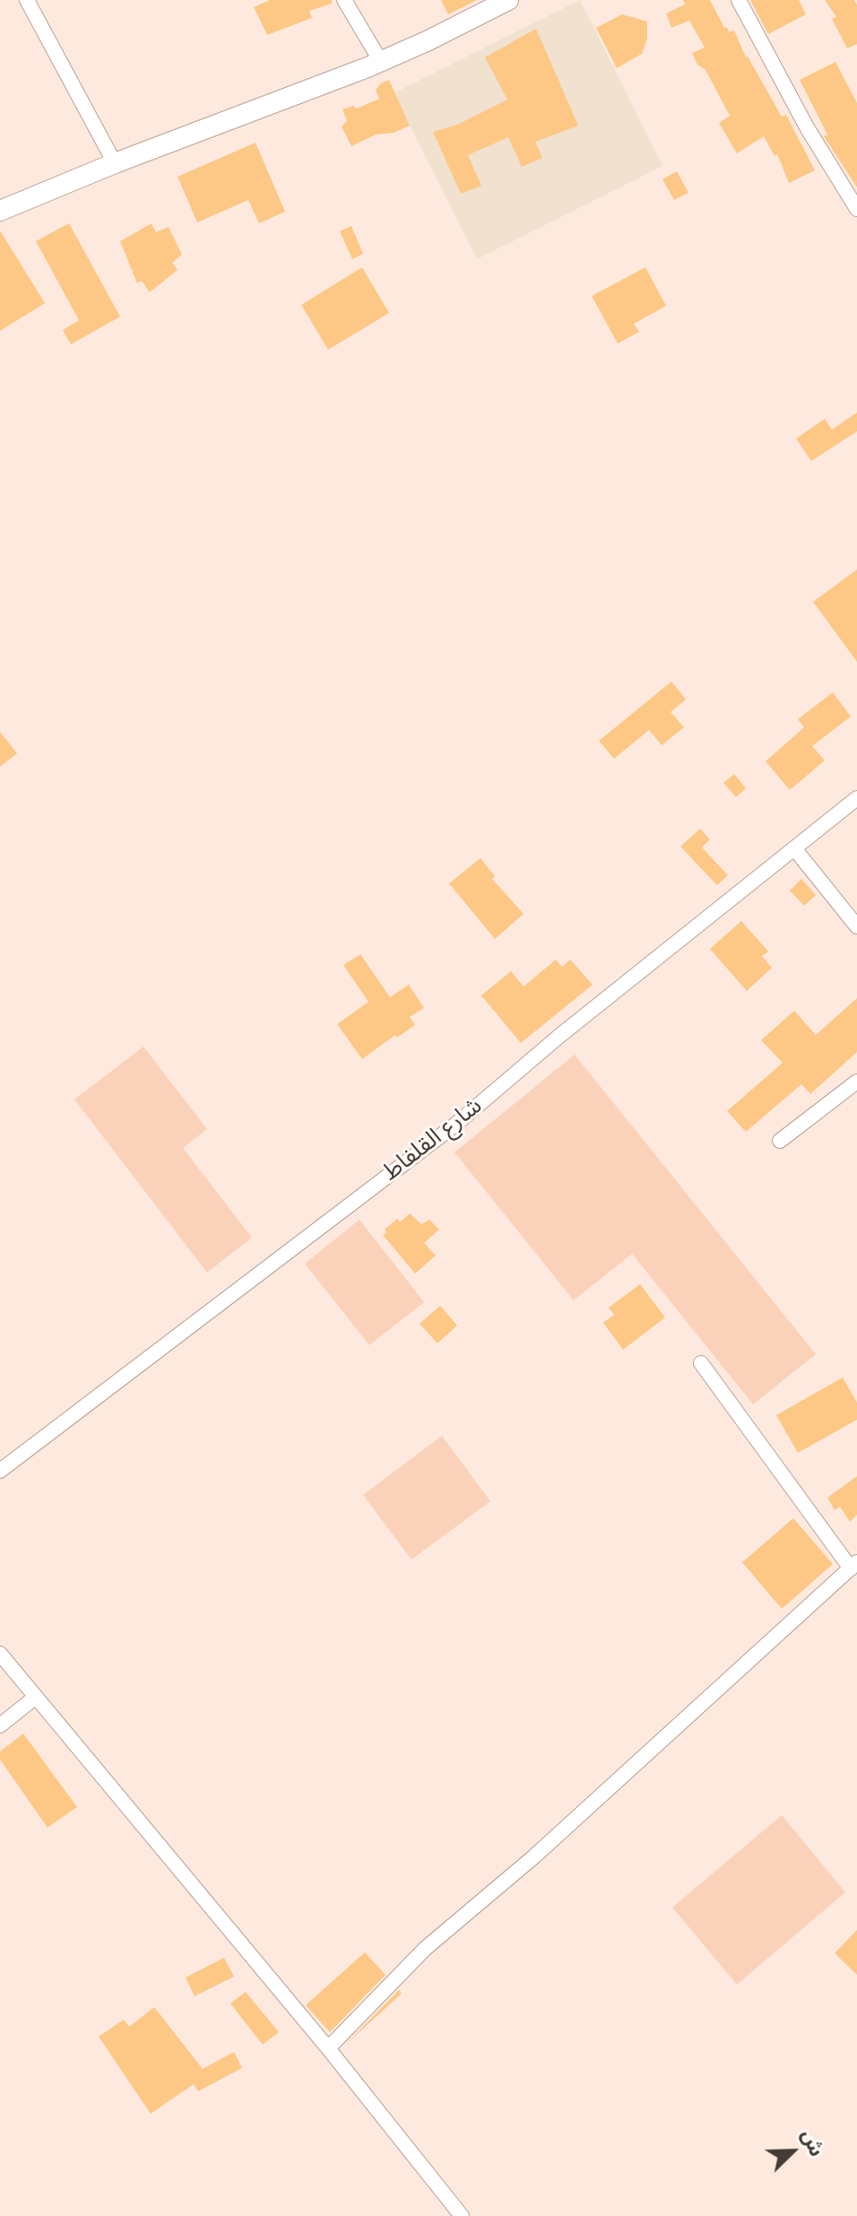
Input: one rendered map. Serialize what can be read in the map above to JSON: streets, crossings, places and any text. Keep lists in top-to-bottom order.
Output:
{
  "streets": {
    "street": ["شارع القلفاط"]
  },
  "north": "top right"
}
